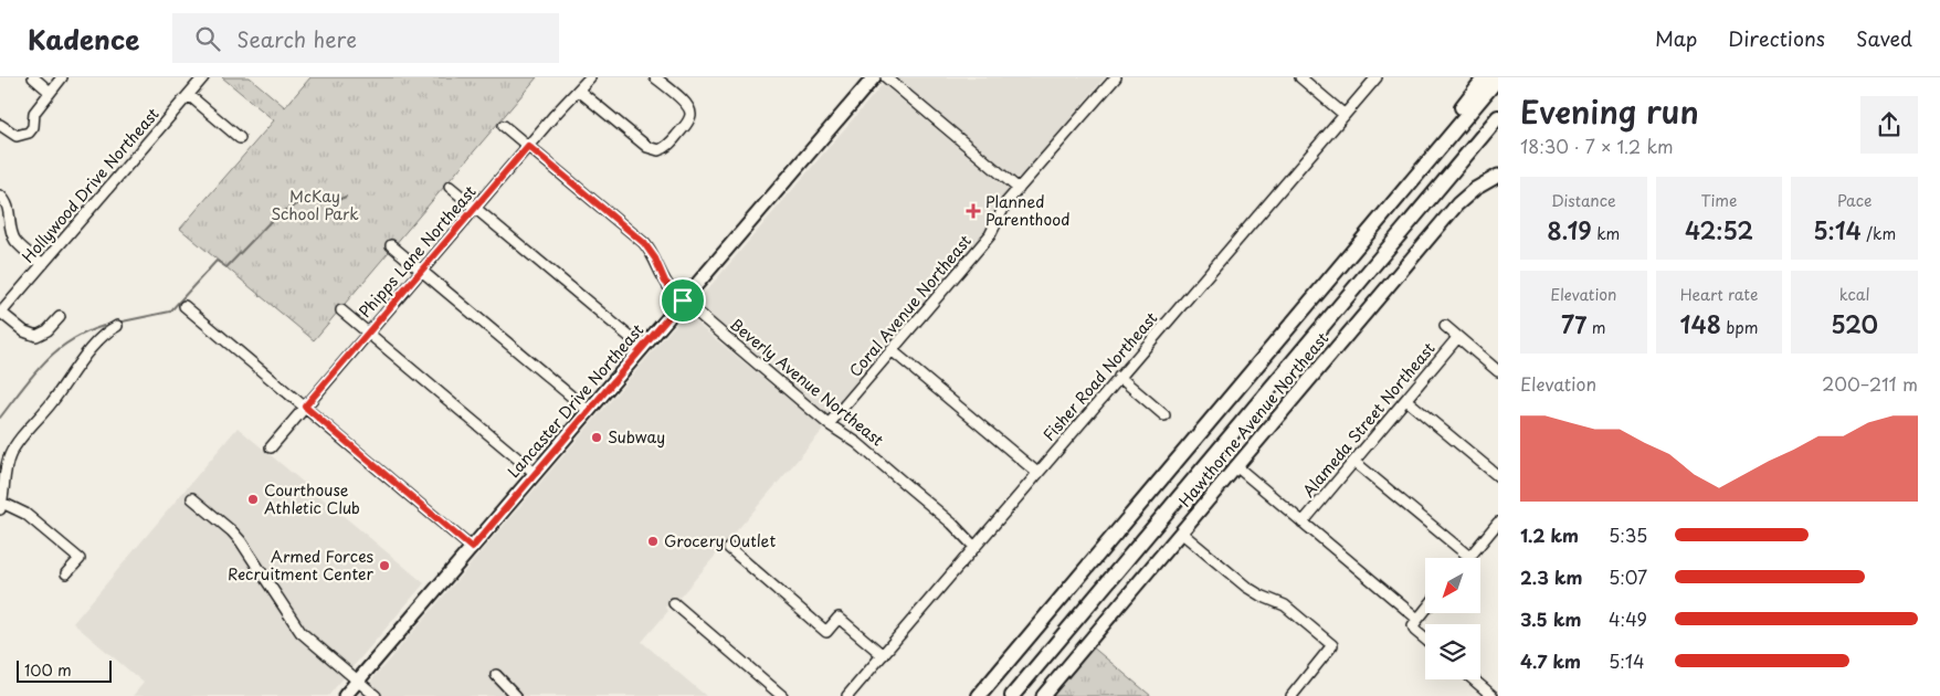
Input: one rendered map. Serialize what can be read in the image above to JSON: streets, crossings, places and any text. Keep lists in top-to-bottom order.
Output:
{
  "streets": {
    "main road": ["Lancaster Drive Northeast", "Hawthorne Avenue Northeast"],
    "street": [
      "Hollywood Drive Northeast",
      "Phipps Lane Northeast",
      "Coral Avenue Northeast",
      "Fisher Road Northeast",
      "Beverly Avenue Northeast",
      "Alameda Street Northeast"
    ]
  },
  "crossings": [
    ["Phipps Lane Northeast", "Beverly Avenue Northeast"],
    ["Coral Avenue Northeast", "Beverly Avenue Northeast"],
    ["Fisher Road Northeast", "Beverly Avenue Northeast"],
    ["Beverly Avenue Northeast", "Lancaster Drive Northeast"]
  ],
  "parks": ["McKay School Park"],
  "places": {
    "health": ["Planned Parenthood"],
    "other": [
      "Subway",
      "Courthouse Athletic Club",
      "Grocery Outlet",
      "Armed Forces Recruitment Center"
    ]
  },
  "scale_bar": "100 m",
  "north": "bottom left",
  "page": {
    "header": "Kadence",
    "search": "Search here",
    "nav": ["Map", "Directions", "Saved"],
    "heading": ["Evening run", "18:30 · 7 × 1.2 km"],
    "stats": [
      ["Distance", "8.19 km"],
      ["Time", "42:52"],
      ["Pace", "5:14 /km"],
      ["Elevation", "77 m"],
      ["Heart rate", "148 bpm"],
      ["kcal", "520"]
    ],
    "chart": ["Elevation", "200–211 m"],
    "list": [
      {
        "name": "1.2 km",
        "note": "5:35"
      },
      {
        "name": "2.3 km",
        "note": "5:07"
      },
      {
        "name": "3.5 km",
        "note": "4:49"
      },
      {
        "name": "4.7 km",
        "note": "5:14"
      }
    ],
    "scale": "100 m"
  }
}
